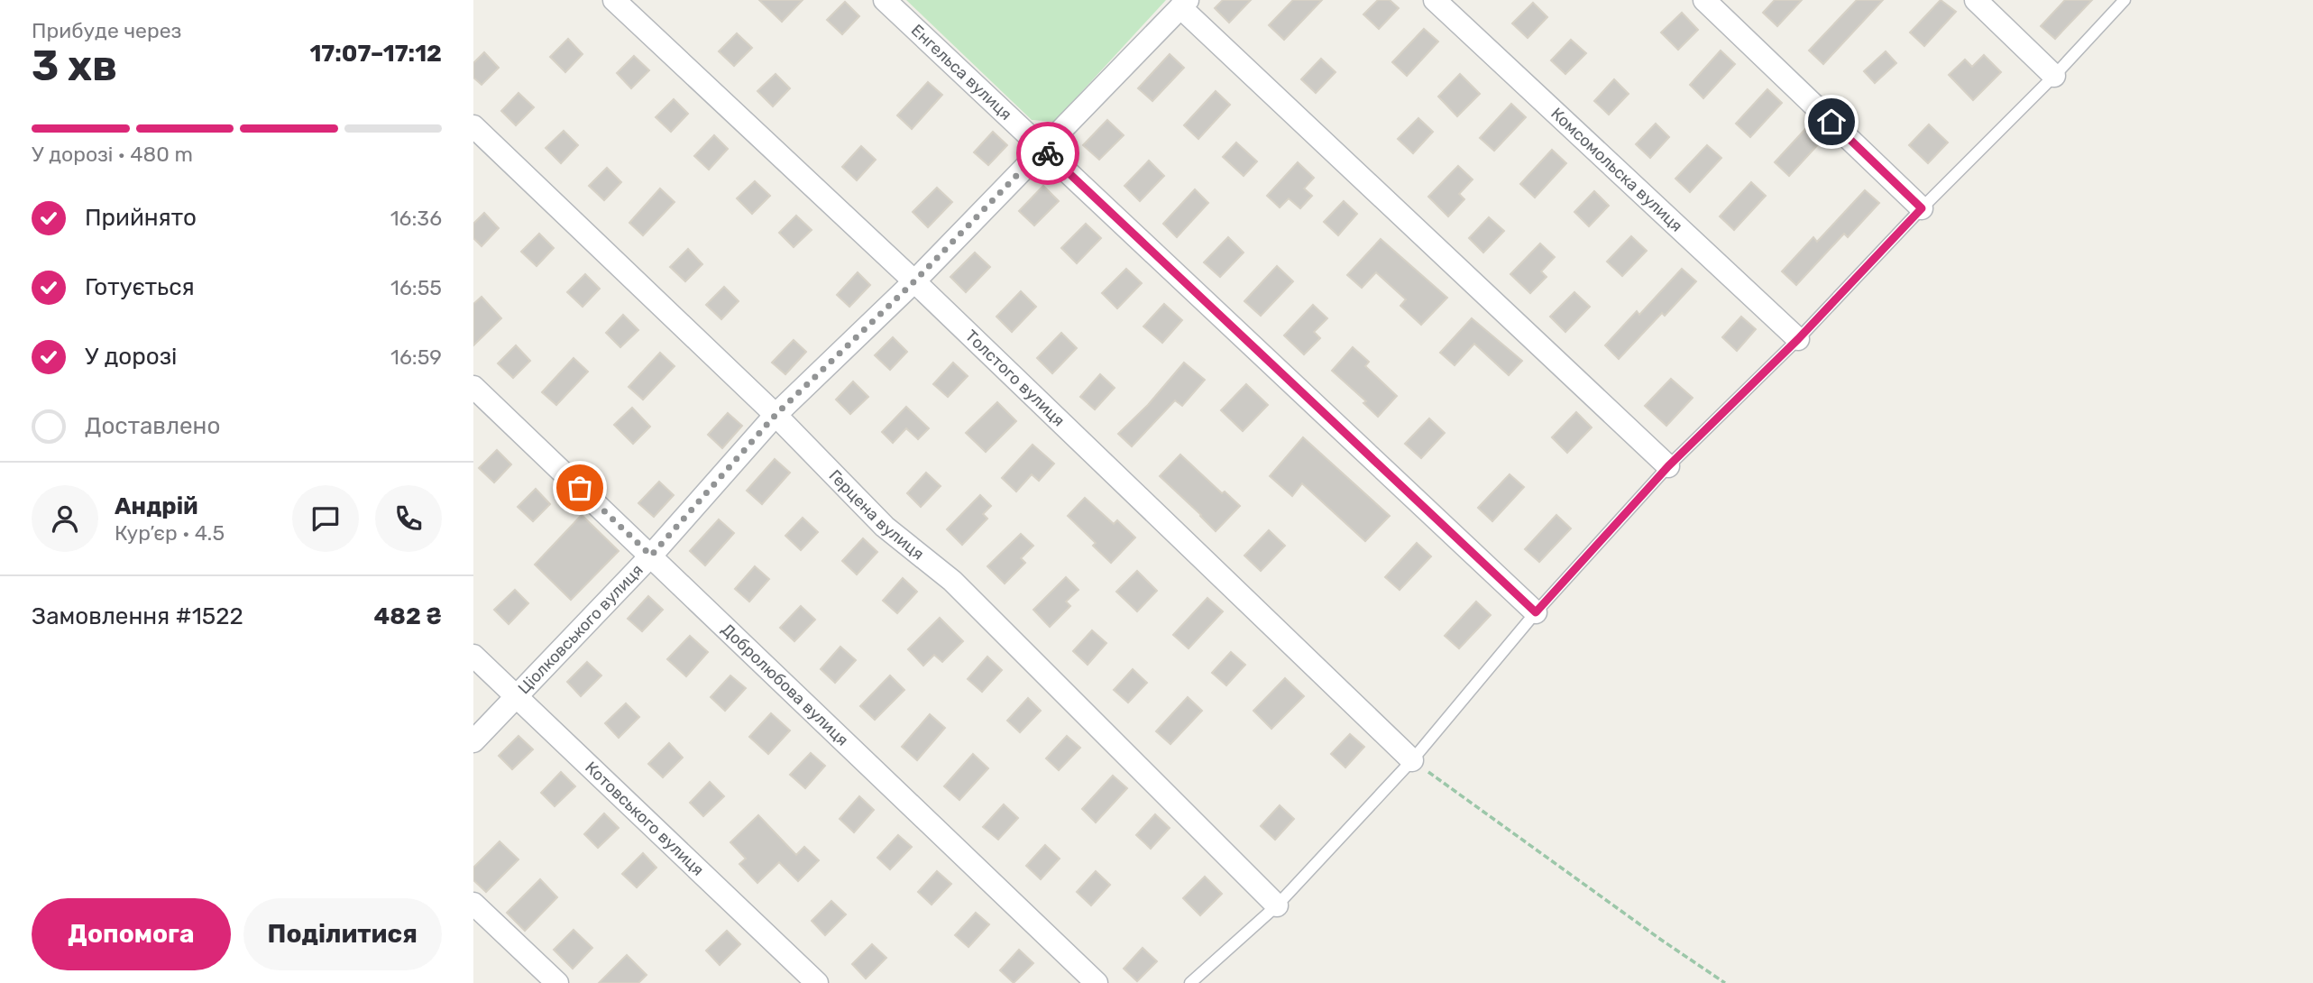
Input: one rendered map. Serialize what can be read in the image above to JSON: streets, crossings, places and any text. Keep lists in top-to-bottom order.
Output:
{
  "streets": {
    "street": [
      "Енгельса вулиця",
      "Комсомольска вулиця",
      "Толстого вулиця",
      "Герцена вулиця",
      "Ціолковського вулиця",
      "Добролюбова вулиця",
      "Котовського вулиця"
    ]
  },
  "crossings": [
    ["Енгельса вулиця", "Ціолковського вулиця"],
    ["Толстого вулиця", "Ціолковського вулиця"],
    ["Герцена вулиця", "Ціолковського вулиця"],
    ["Ціолковського вулиця", "Добролюбова вулиця"],
    ["Ціолковського вулиця", "Котовського вулиця"]
  ],
  "page": {
    "heading": ["3 хв", "Прибуде через", "17:07–17:12"],
    "panel": [
      "Андрій",
      "Кур’єр · 4.5",
      "Замовлення #1522",
      "482 ₴"
    ],
    "bar": "У дорозі · 480 m",
    "list": [
      ["Прийнято", "16:36"],
      ["Готується", "16:55"],
      ["У дорозі", "16:59"],
      "Доставлено"
    ],
    "buttons": ["Допомога", "Поділитися"]
  }
}
